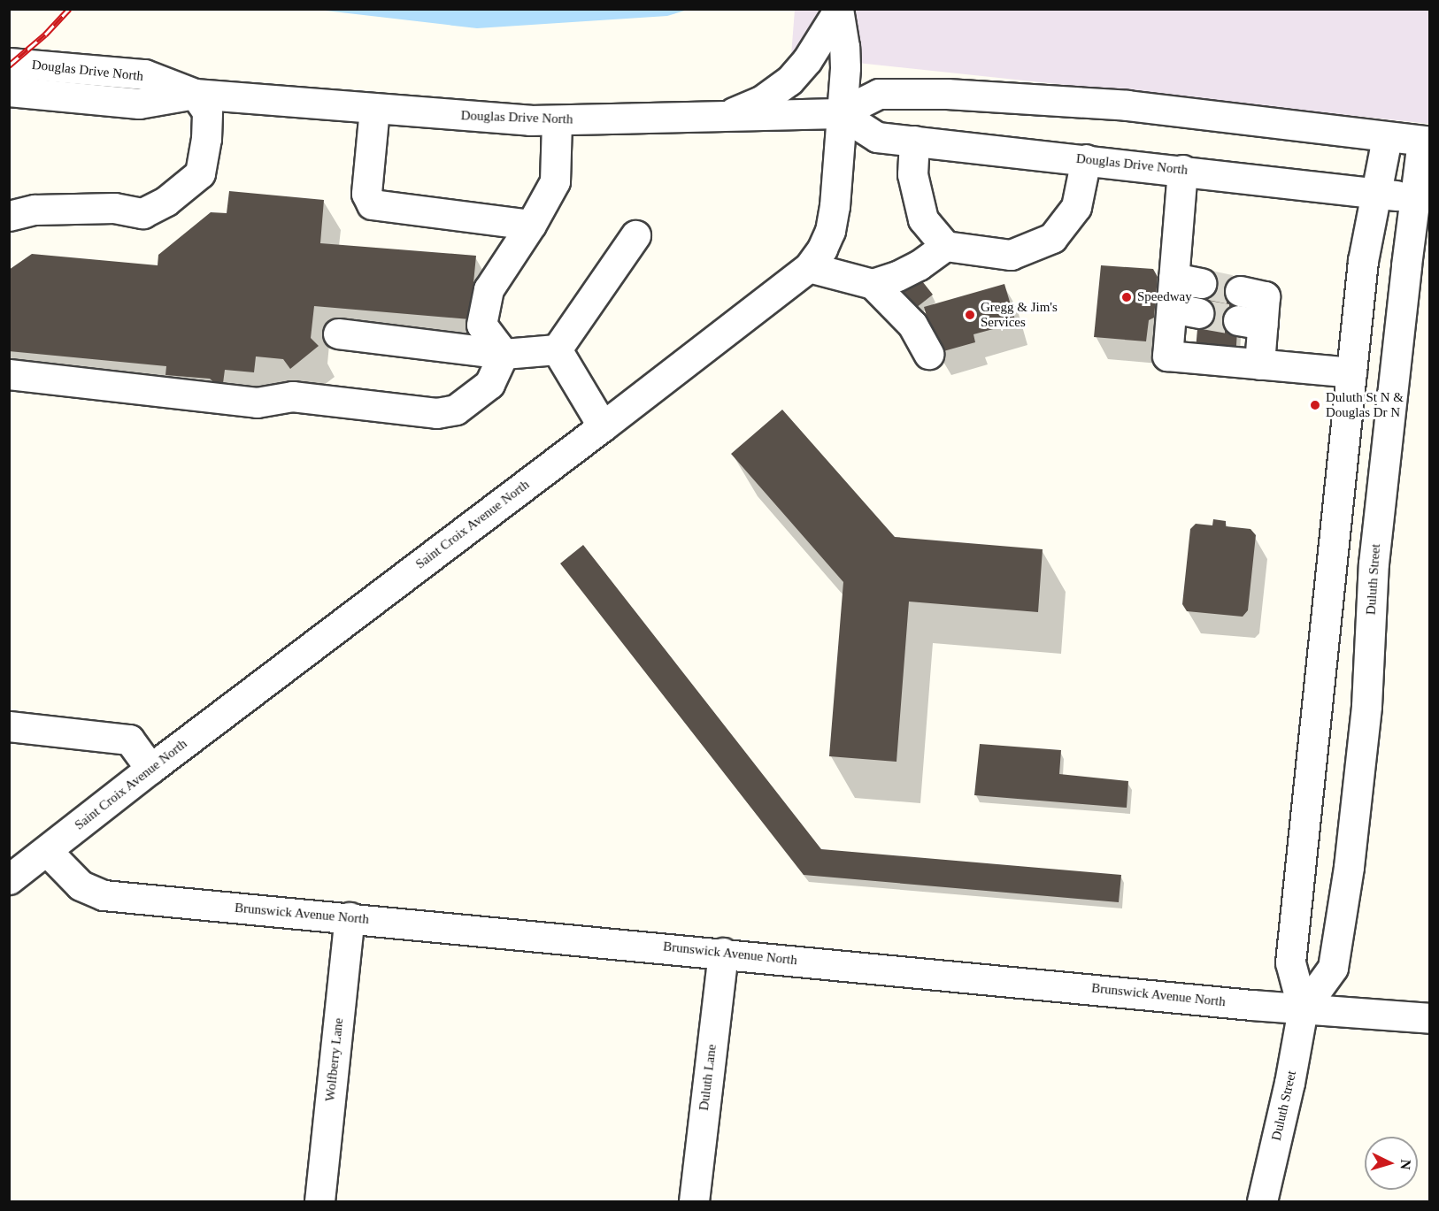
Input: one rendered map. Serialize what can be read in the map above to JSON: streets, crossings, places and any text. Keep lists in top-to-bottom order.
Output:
{
  "streets": {
    "street": [
      "Douglas Drive North",
      "Saint Croix Avenue North",
      "Duluth Street",
      "Brunswick Avenue North",
      "Wolfberry Lane",
      "Duluth Lane"
    ]
  },
  "crossings": [
    ["Douglas Drive North", "Saint Croix Avenue North"],
    ["Douglas Drive North", "Duluth Street"],
    ["Saint Croix Avenue North", "Brunswick Avenue North"],
    ["Duluth Street", "Brunswick Avenue North"],
    ["Brunswick Avenue North", "Wolfberry Lane"],
    ["Brunswick Avenue North", "Duluth Lane"]
  ],
  "places": ["Speedway", "Gregg & Jim's Services", "Duluth St N & Douglas Dr N"],
  "north": "right"
}
